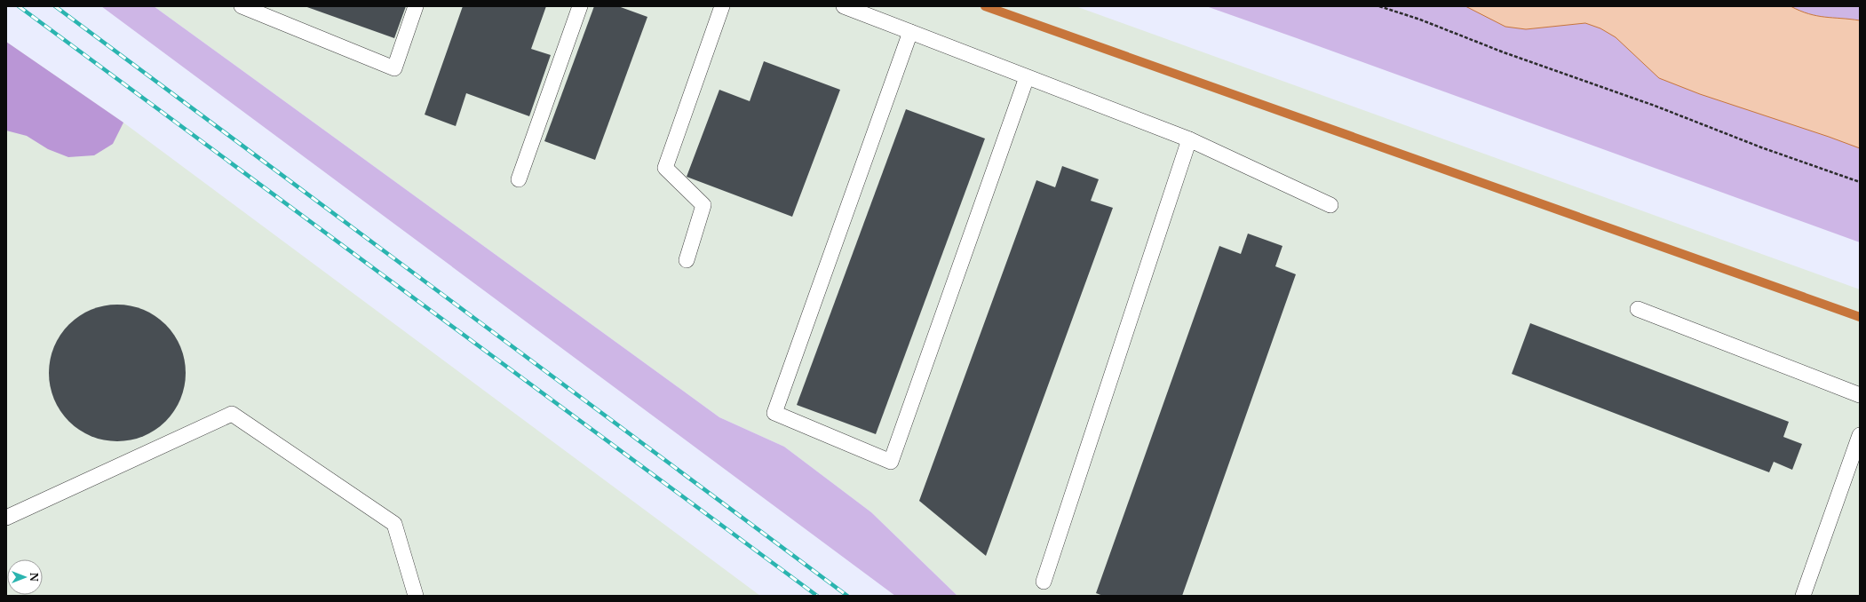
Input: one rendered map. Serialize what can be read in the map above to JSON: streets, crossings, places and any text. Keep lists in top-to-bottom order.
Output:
{
  "north": "right"
}
